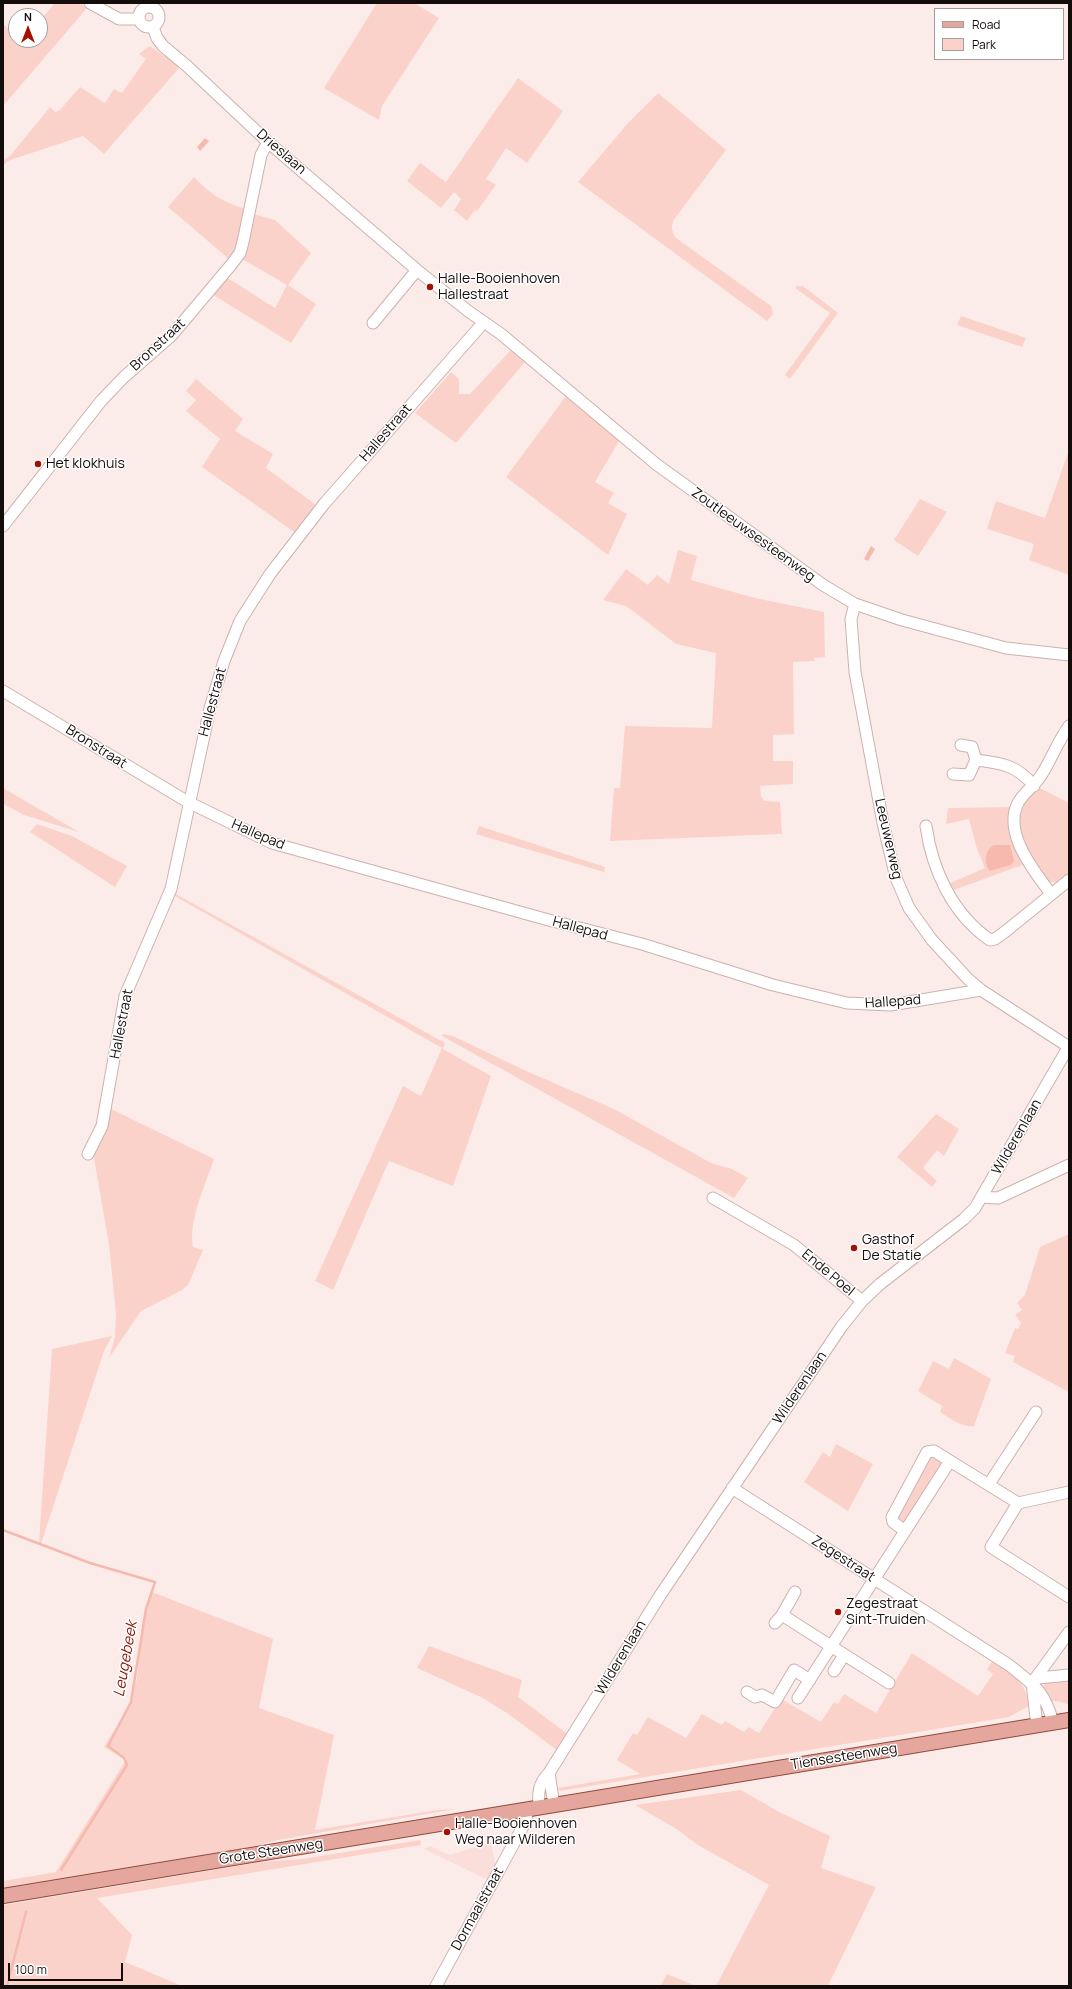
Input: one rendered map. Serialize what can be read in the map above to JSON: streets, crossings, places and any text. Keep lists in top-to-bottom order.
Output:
{
  "streets": {
    "main road": ["Tiensesteenweg", "Grote Steenweg"],
    "street": [
      "Drieslaan",
      "Bronstraat",
      "Hallestraat",
      "Zoutleeuwsesteenweg",
      "Hallepad",
      "Leeuwerweg",
      "Wilderenlaan",
      "Ende Poel",
      "Zegestraat",
      "Dormaalstraat"
    ]
  },
  "crossings": [
    ["Drieslaan", "Bronstraat"],
    ["Drieslaan", "Hallestraat"],
    ["Drieslaan", "Zoutleeuwsesteenweg"],
    ["Bronstraat", "Hallestraat"],
    ["Bronstraat", "Hallepad"],
    ["Hallestraat", "Zoutleeuwsesteenweg"],
    ["Hallestraat", "Hallepad"],
    ["Zoutleeuwsesteenweg", "Leeuwerweg"],
    ["Hallepad", "Leeuwerweg"],
    ["Leeuwerweg", "Wilderenlaan"],
    ["Wilderenlaan", "Ende Poel"],
    ["Wilderenlaan", "Zegestraat"],
    ["Zegestraat", "Tiensesteenweg"],
    ["Tiensesteenweg", "Grote Steenweg"],
    ["Grote Steenweg", "Dormaalstraat"]
  ],
  "water": ["Leugebeek"],
  "places": [
    "Halle-Booienhoven Hallestraat",
    "Het klokhuis",
    "Gasthof De Statie",
    "Zegestraat Sint-Truiden",
    "Halle-Booienhoven Weg naar Wilderen"
  ],
  "legend": ["Road", "Park"],
  "scale_bar": "100 m",
  "north": "top"
}
